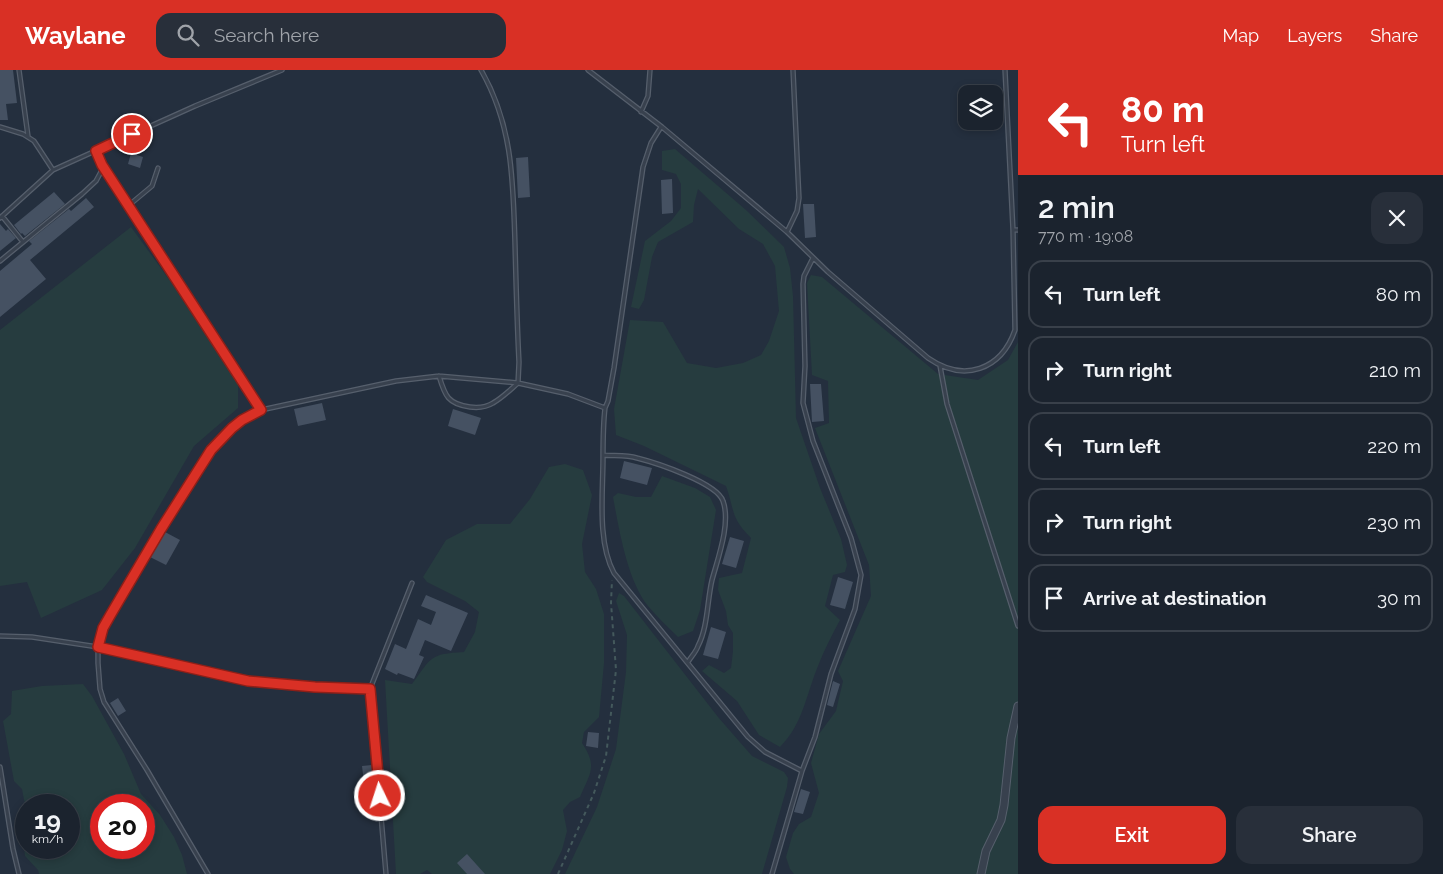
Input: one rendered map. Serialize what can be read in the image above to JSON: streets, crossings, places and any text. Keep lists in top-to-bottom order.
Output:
{
  "page": {
    "header": "Waylane",
    "search": "Search here",
    "nav": ["Map", "Layers", "Share"],
    "turn": ["80 m", "Turn left"],
    "heading": ["2 min", "770 m · 19:08"],
    "list": [
      {
        "name": "Turn left",
        "value": "80 m"
      },
      {
        "name": "Turn right",
        "value": "210 m"
      },
      {
        "name": "Turn left",
        "value": "220 m"
      },
      {
        "name": "Turn right",
        "value": "230 m"
      },
      {
        "name": "Arrive at destination",
        "value": "30 m"
      }
    ],
    "speed": "19 km/h",
    "limit": "20",
    "buttons": ["Exit", "Share"]
  }
}
